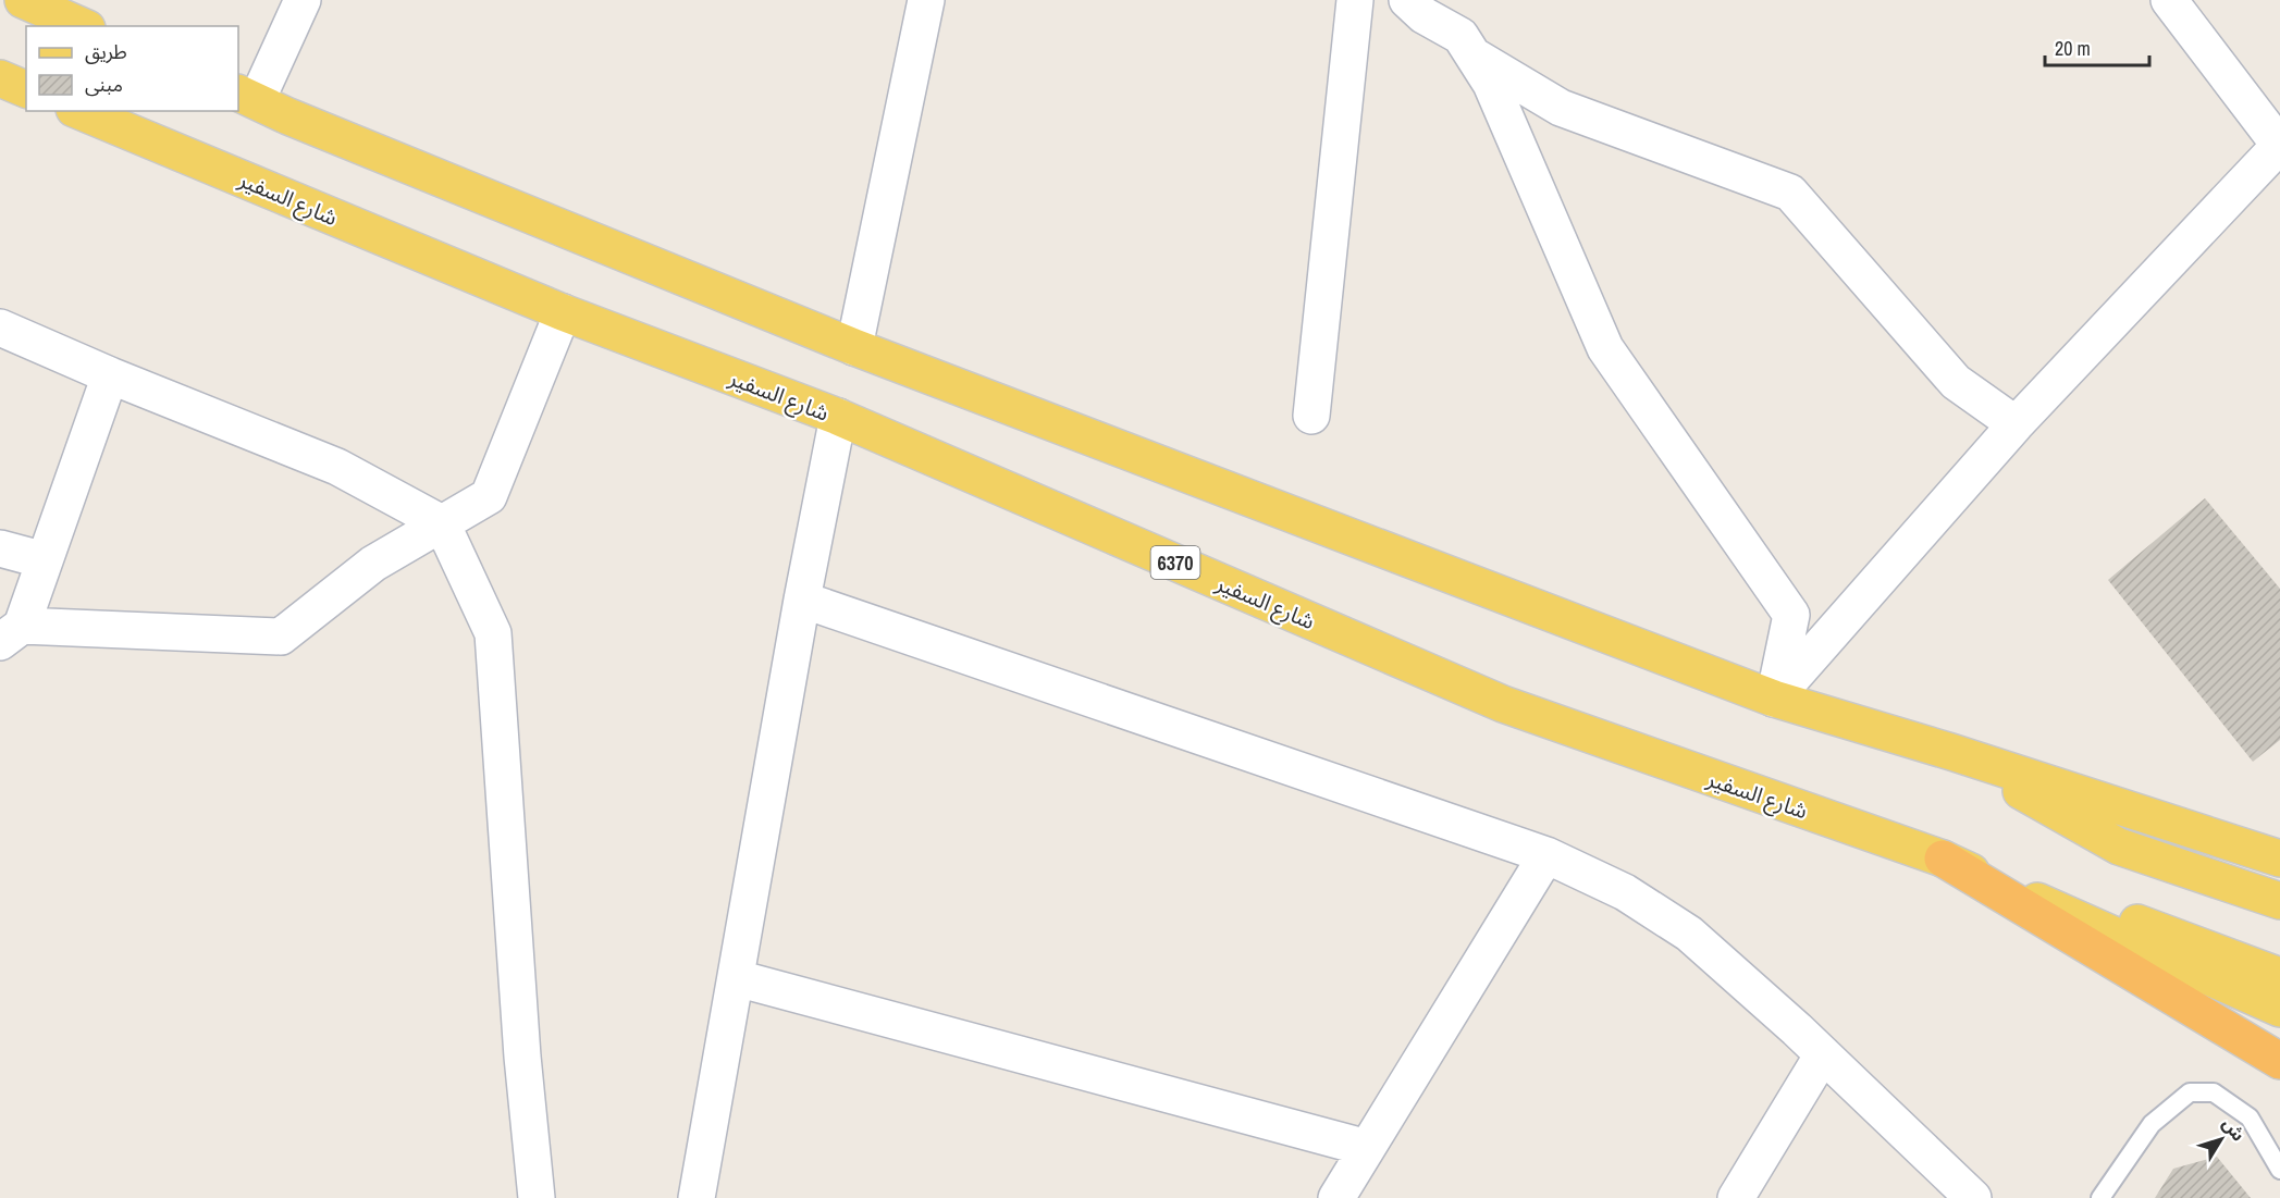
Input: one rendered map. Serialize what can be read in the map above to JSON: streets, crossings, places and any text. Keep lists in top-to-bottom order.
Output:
{
  "streets": {
    "main road": ["شارع السفير", "6370"]
  },
  "legend": ["طريق", "مبنى"],
  "scale_bar": "20 m",
  "north": "top right"
}
